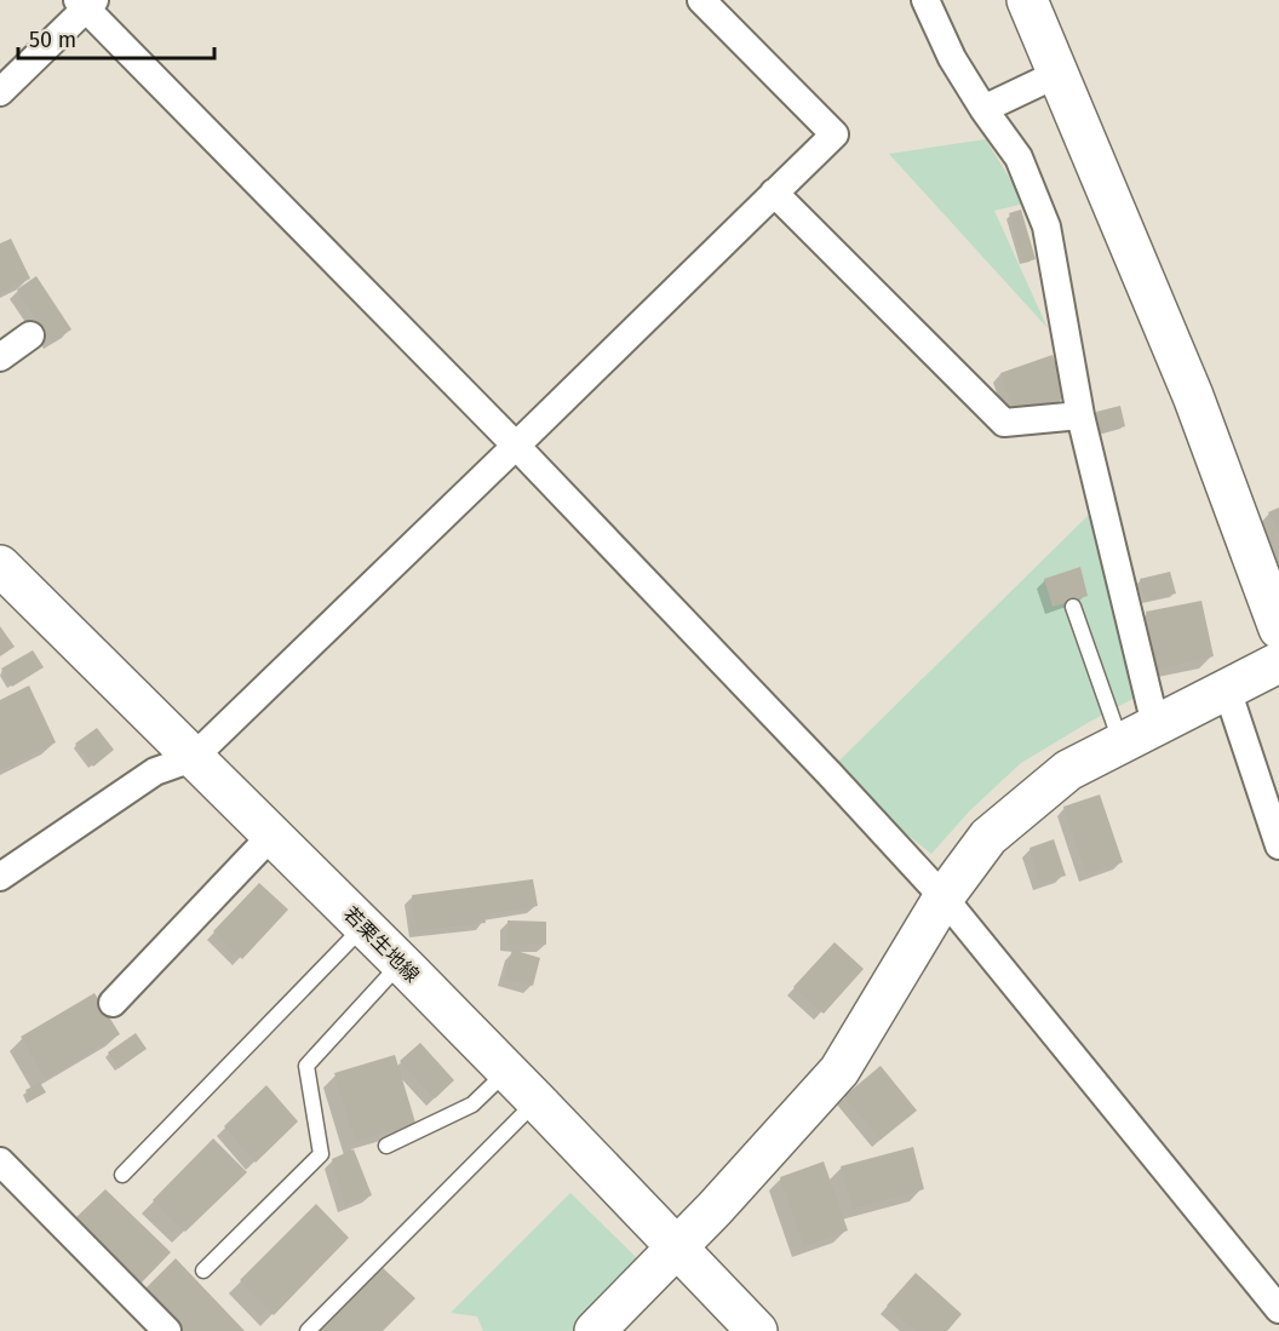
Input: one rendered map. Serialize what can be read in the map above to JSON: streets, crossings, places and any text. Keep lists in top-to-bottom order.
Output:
{
  "streets": {
    "street": ["若栗生地線"]
  },
  "scale_bar": "50 m"
}
